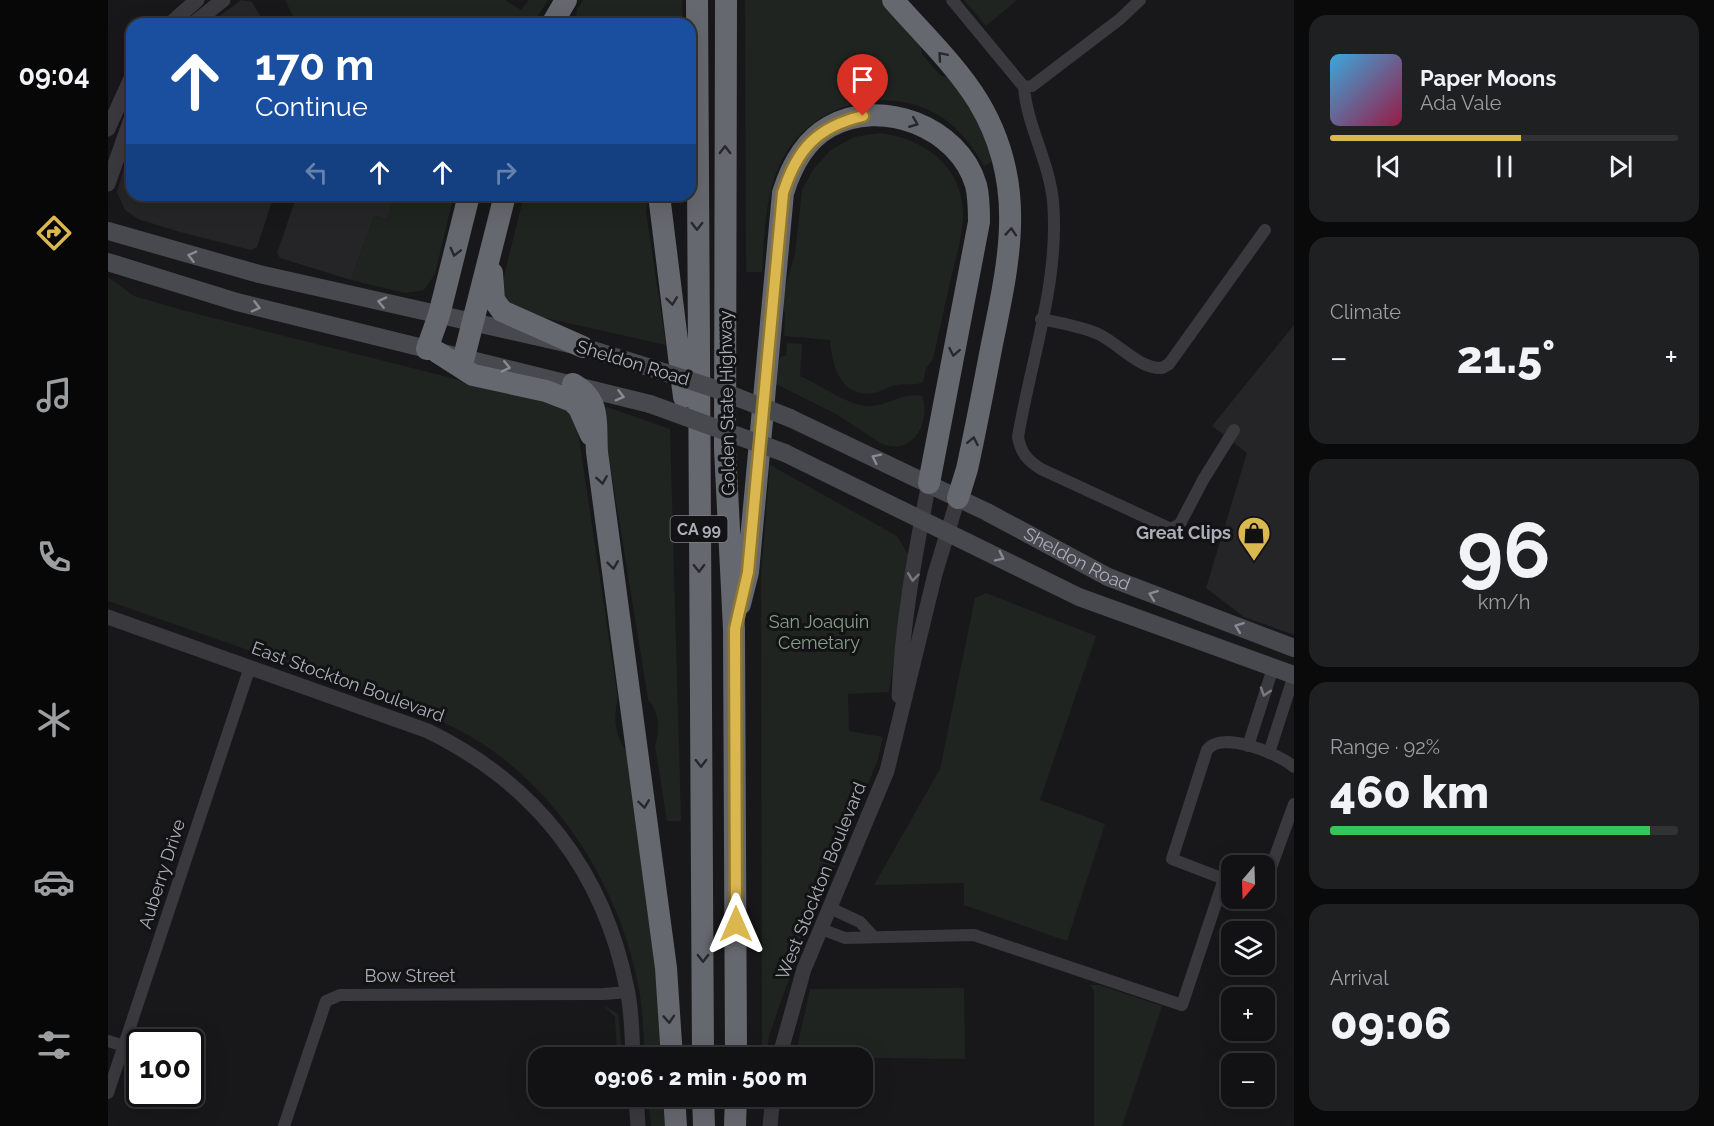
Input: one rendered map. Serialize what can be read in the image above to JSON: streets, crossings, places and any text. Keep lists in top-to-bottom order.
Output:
{
  "streets": {
    "highway": ["Golden State Highway", "CA 99"],
    "main road": ["Sheldon Road"],
    "street": [
      "East Stockton Boulevard",
      "Auberry Drive",
      "West Stockton Boulevard",
      "Bow Street"
    ]
  },
  "crossings": [
    ["Sheldon Road", "West Stockton Boulevard"],
    ["East Stockton Boulevard", "Auberry Drive"],
    ["East Stockton Boulevard", "Bow Street"]
  ],
  "parks": ["San Joaquin Cemetary"],
  "places": {
    "shop": ["Great Clips"]
  },
  "north": "bottom",
  "page": {
    "tabs": "09:04",
    "turn": ["170 m", "Continue"],
    "song": ["Paper Moons", "Ada Vale"],
    "tile": [
      "Climate",
      ["96", "km/h"],
      ["Range · 92%", "460 km"],
      ["Arrival", "09:06"]
    ],
    "heat": ["−", "21.5°", "+"],
    "map_buttons": ["+", "−"],
    "limit": "100",
    "trip": "09:06 · 2 min · 500 m"
  }
}
